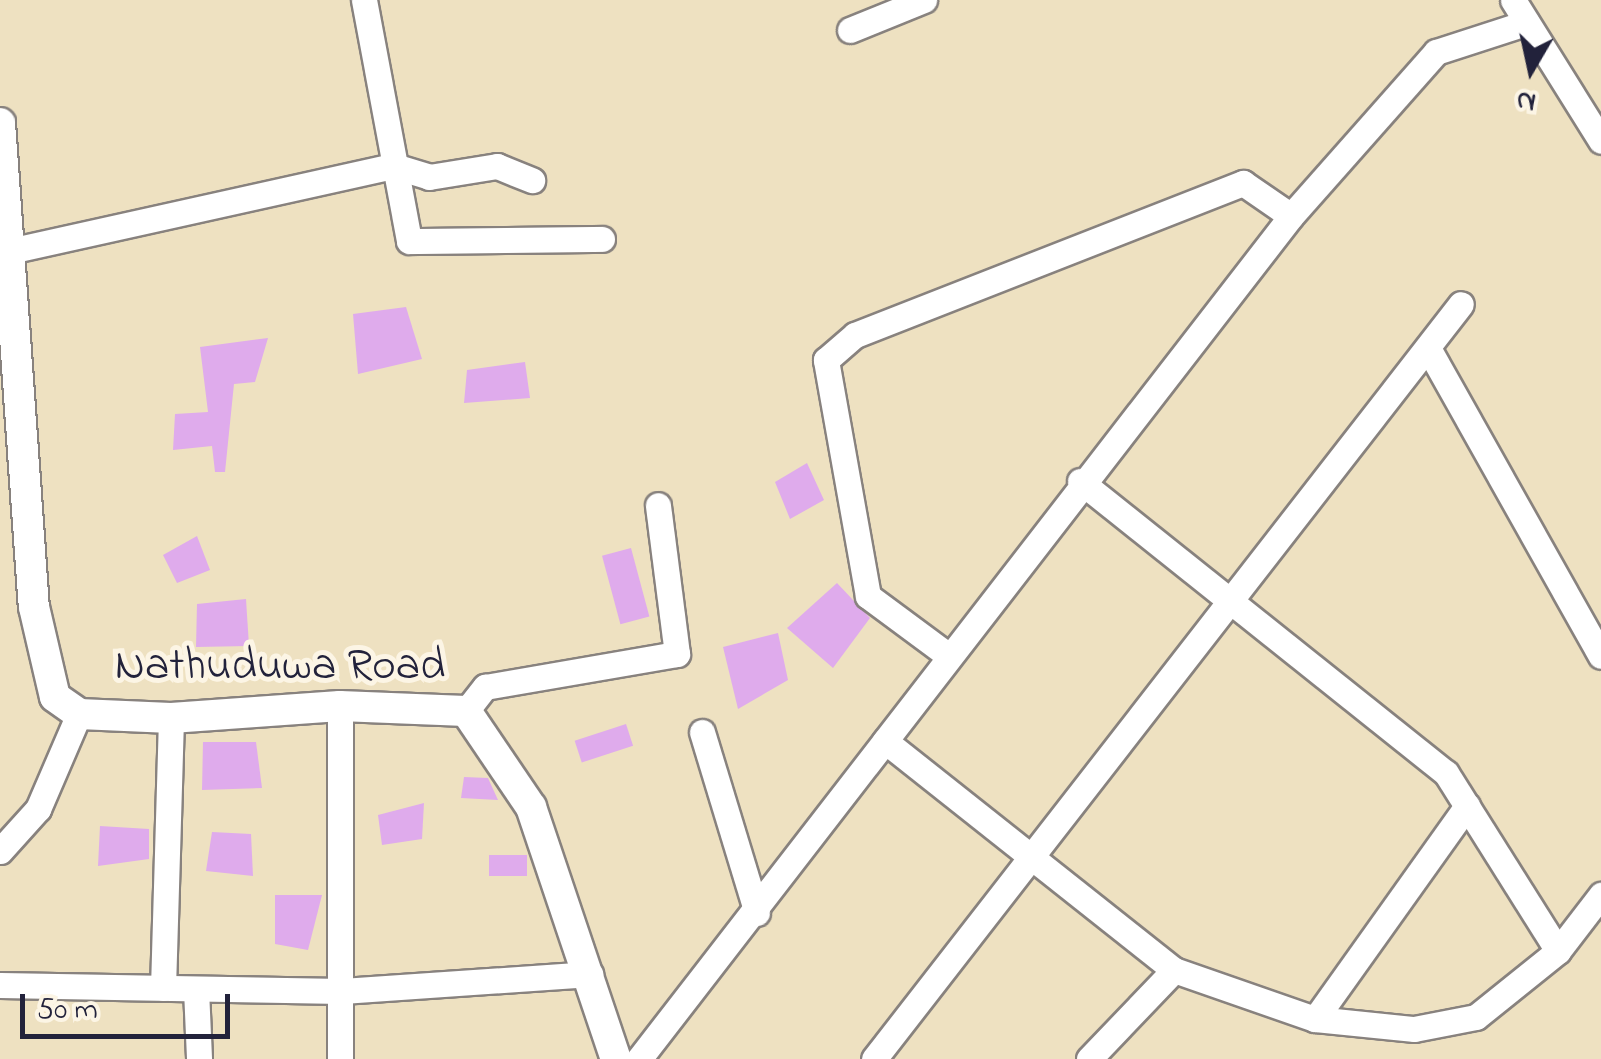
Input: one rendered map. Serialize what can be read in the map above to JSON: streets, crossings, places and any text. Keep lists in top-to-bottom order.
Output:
{
  "streets": {
    "street": ["Nathuduwa Road"]
  },
  "scale_bar": "50 m",
  "north": "bottom"
}
